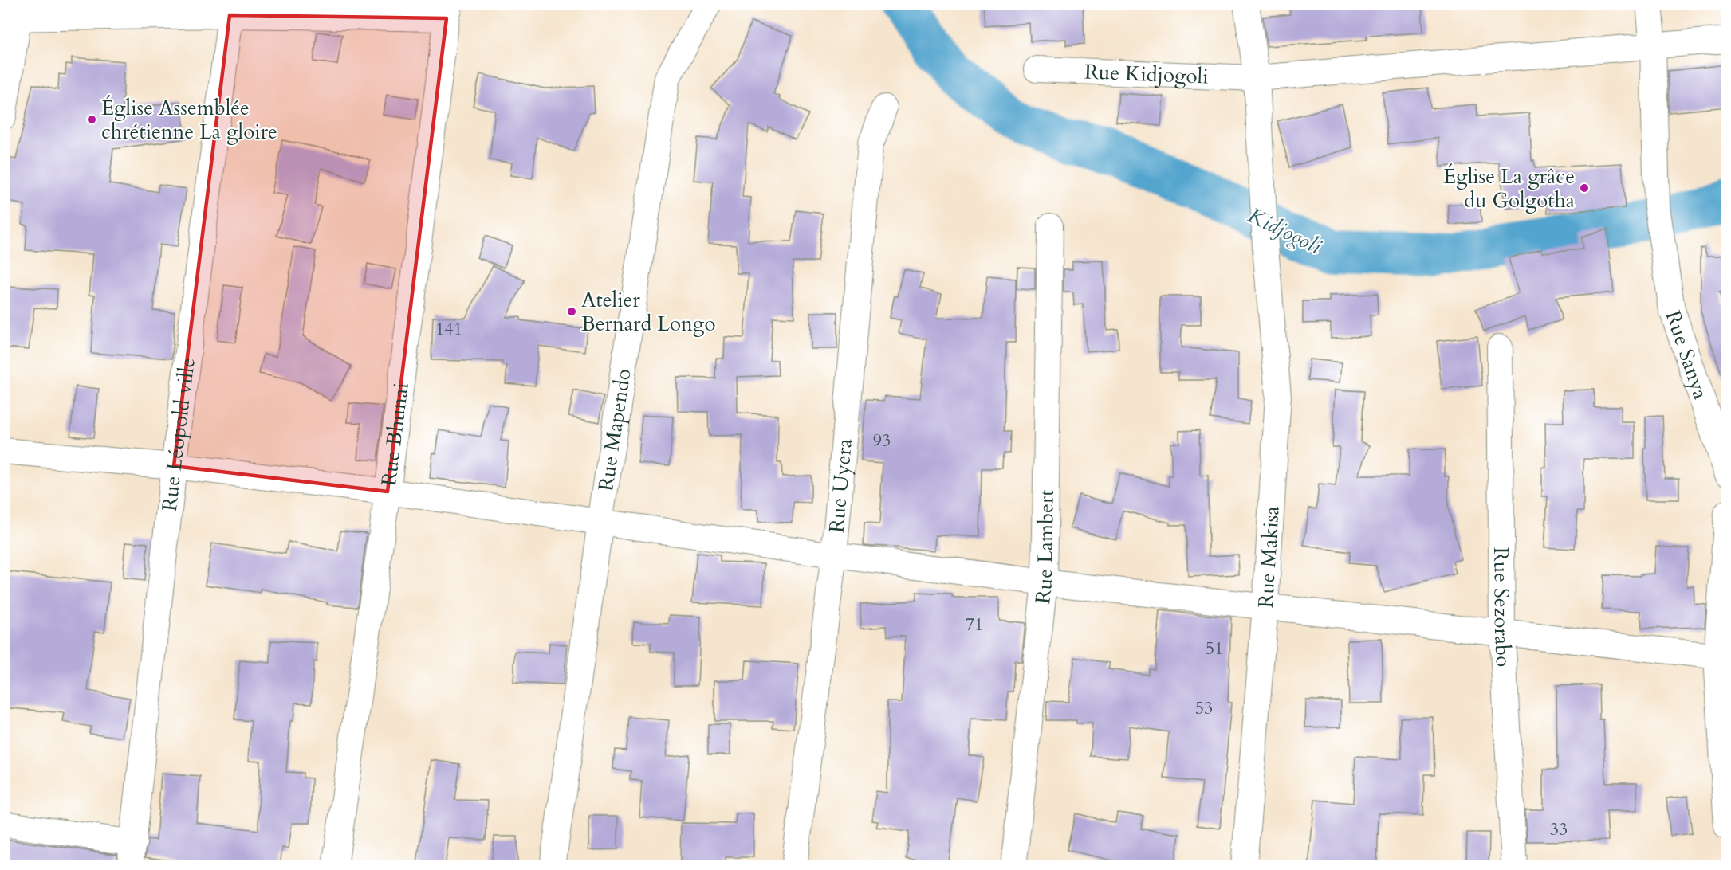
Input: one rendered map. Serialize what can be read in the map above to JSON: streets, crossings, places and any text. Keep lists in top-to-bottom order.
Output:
{
  "streets": {
    "street": [
      "Rue Kidjogoli",
      "Rue Sanya",
      "Rue Mapendo",
      "Rue Léopold ville",
      "Rue Bhunai",
      "Rue Uyera",
      "Rue Lambert",
      "Rue Makisa",
      "Rue Sezorabo"
    ]
  },
  "crossings": [
    ["Rue Kidjogoli", "Rue Sanya"],
    ["Rue Kidjogoli", "Rue Makisa"]
  ],
  "water": ["Kidjogoli"],
  "places": ["Église Assemblée chrétienne La gloire", "Église La grâce du Golgotha", "Atelier Bernard Longo"],
  "house_numbers": [
    "141",
    "93",
    "71",
    "51",
    "53",
    "33"
  ]
}
